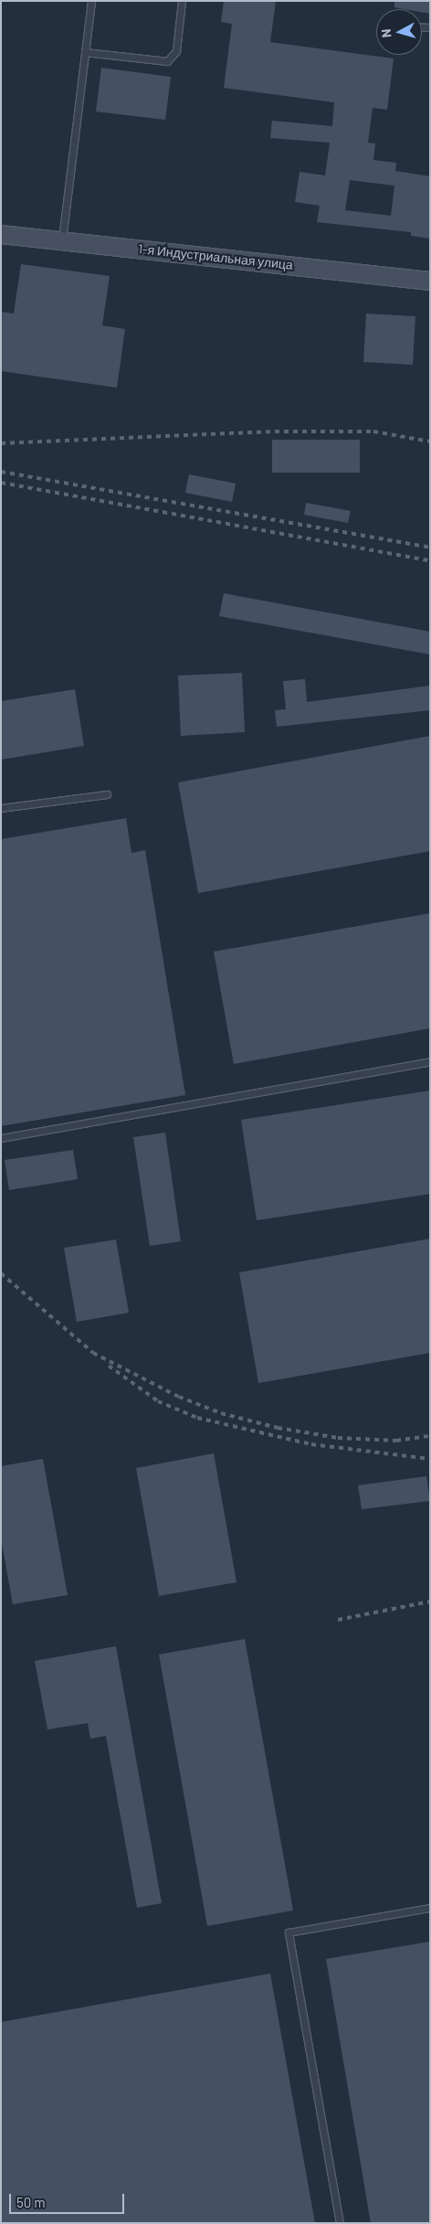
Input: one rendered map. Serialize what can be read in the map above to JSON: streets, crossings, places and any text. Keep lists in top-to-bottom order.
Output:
{
  "streets": {
    "main road": ["1-я Индустриальная улица"]
  },
  "scale_bar": "50 m",
  "north": "left"
}
